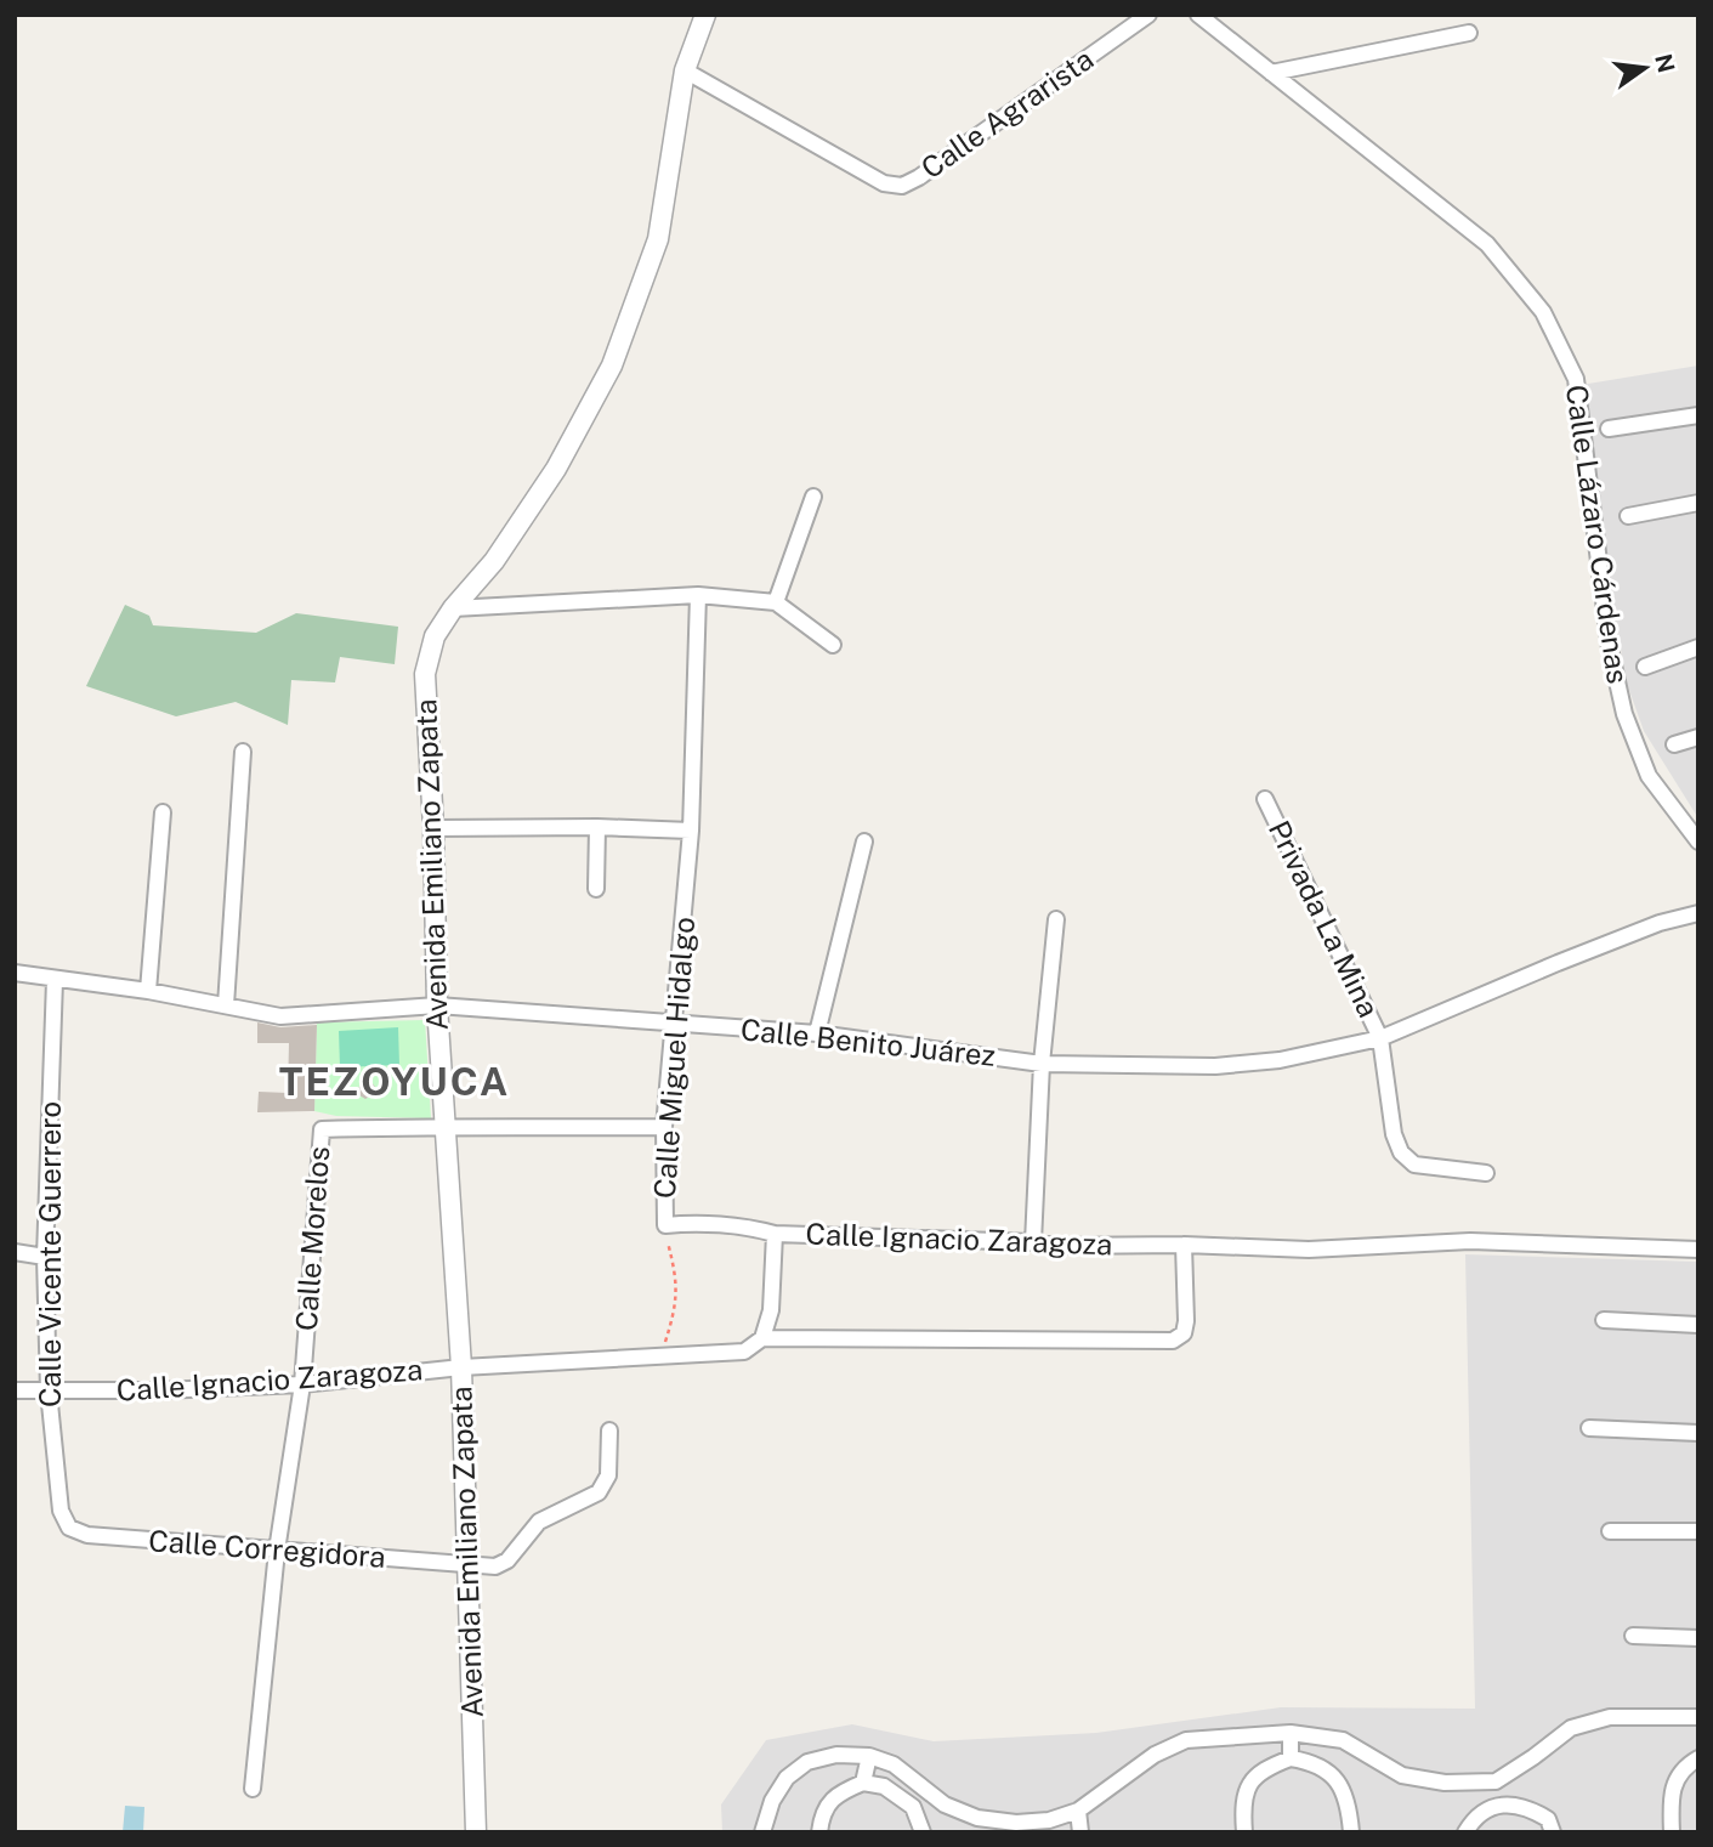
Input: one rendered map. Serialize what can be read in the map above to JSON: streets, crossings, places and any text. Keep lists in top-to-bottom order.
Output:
{
  "streets": {
    "street": [
      "Calle Agrarista",
      "Calle Lázaro Cárdenas",
      "Avenida Emiliano Zapata",
      "Privada La Mina",
      "Calle Benito Juárez",
      "Calle Miguel Hidalgo",
      "Calle Morelos",
      "Calle Ignacio Zaragoza",
      "Calle Vicente Guerrero",
      "Calle Corregidora"
    ]
  },
  "crossings": [
    ["Calle Agrarista", "Avenida Emiliano Zapata"],
    ["Avenida Emiliano Zapata", "Calle Benito Juárez"],
    ["Avenida Emiliano Zapata", "Calle Morelos"],
    ["Avenida Emiliano Zapata", "Calle Ignacio Zaragoza"],
    ["Avenida Emiliano Zapata", "Calle Corregidora"],
    ["Privada La Mina", "Calle Benito Juárez"],
    ["Calle Benito Juárez", "Calle Miguel Hidalgo"],
    ["Calle Benito Juárez", "Calle Vicente Guerrero"],
    ["Calle Miguel Hidalgo", "Calle Ignacio Zaragoza"],
    ["Calle Morelos", "Calle Ignacio Zaragoza"],
    ["Calle Morelos", "Calle Corregidora"],
    ["Calle Ignacio Zaragoza", "Calle Vicente Guerrero"],
    ["Calle Vicente Guerrero", "Calle Corregidora"]
  ],
  "districts": ["TEZOYUCA"],
  "north": "right"
}
